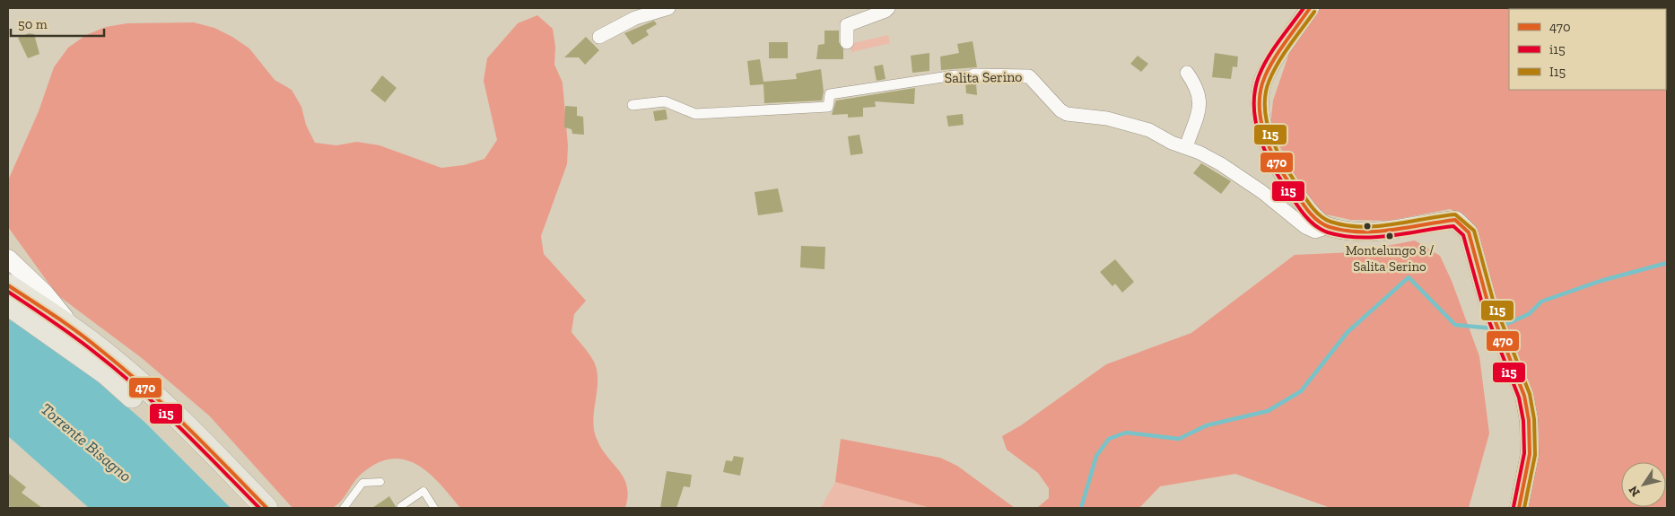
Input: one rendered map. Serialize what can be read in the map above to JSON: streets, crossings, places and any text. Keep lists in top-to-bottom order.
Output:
{
  "streets": {
    "street": ["Salita Serino"]
  },
  "water": ["Torrente Bisagno"],
  "places": ["Montelungo 8 / Salita Serino"],
  "lines": ["transit line 470", "transit line i15", "transit line I15"],
  "legend": ["470", "i15", "I15"],
  "scale_bar": "50 m",
  "north": "bottom left"
}
